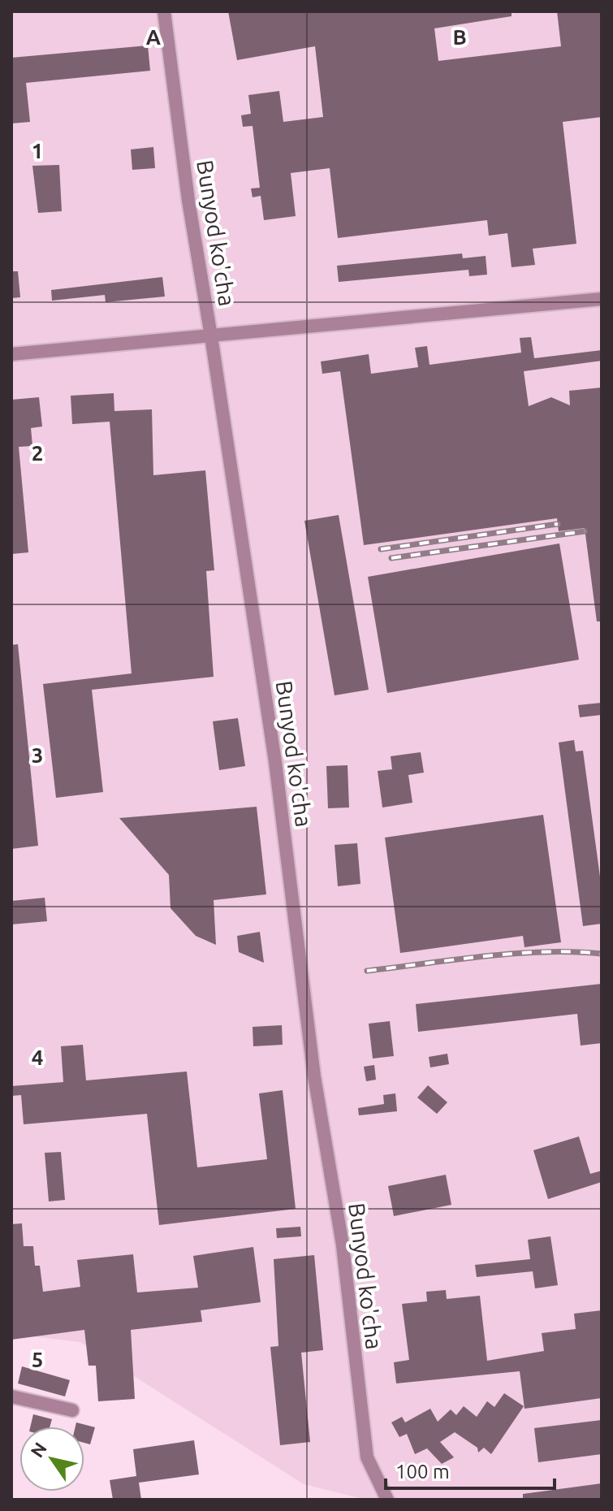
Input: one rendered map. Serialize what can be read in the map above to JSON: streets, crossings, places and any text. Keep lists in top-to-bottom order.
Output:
{
  "streets": {
    "street": ["Bunyod ko'cha"]
  },
  "scale_bar": "100 m",
  "north": "top left",
  "grid": {
    "columns": ["A", "B"],
    "rows": [
      "1",
      "2",
      "3",
      "4",
      "5"
    ]
  }
}
